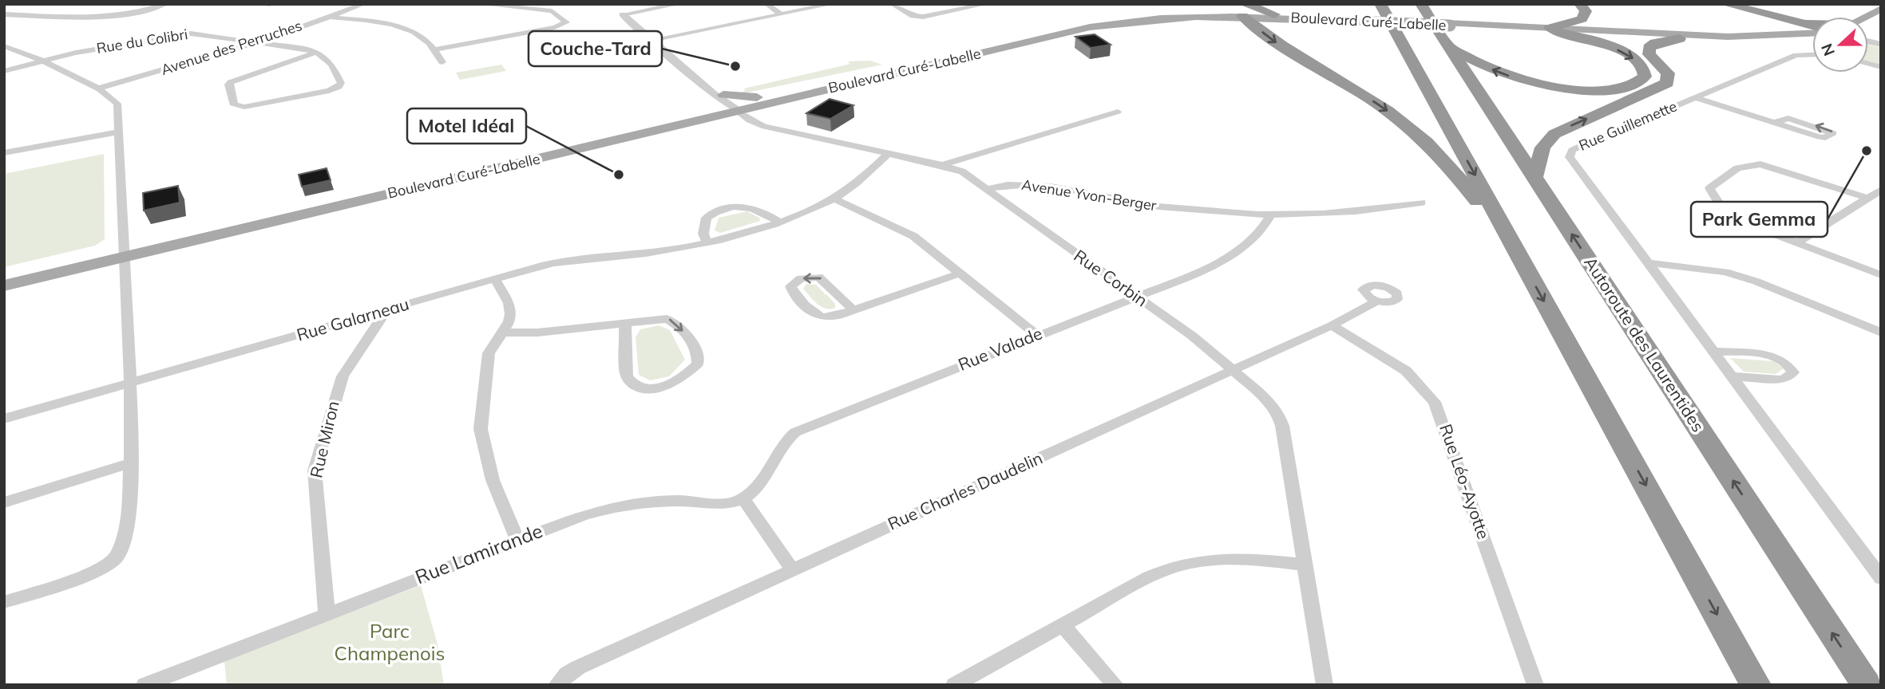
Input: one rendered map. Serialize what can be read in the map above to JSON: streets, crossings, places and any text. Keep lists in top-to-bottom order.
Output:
{
  "streets": {
    "highway": ["Autoroute des Laurentides"],
    "main road": ["Boulevard Curé-Labelle"],
    "street": [
      "Rue du Colibri",
      "Avenue des Perruches",
      "Rue Guillemette",
      "Avenue Yvon-Berger",
      "Rue Corbin",
      "Rue Galarneau",
      "Rue Valade",
      "Rue Miron",
      "Rue Léo-Ayotte",
      "Rue Charles Daudelin",
      "Rue Lamirande"
    ]
  },
  "crossings": [
    ["Rue du Colibri", "Avenue des Perruches"],
    ["Avenue Yvon-Berger", "Rue Corbin"],
    ["Avenue Yvon-Berger", "Rue Valade"],
    ["Rue Corbin", "Rue Valade"],
    ["Rue Corbin", "Rue Charles Daudelin"],
    ["Rue Galarneau", "Rue Miron"],
    ["Rue Valade", "Rue Lamirande"],
    ["Rue Miron", "Rue Lamirande"],
    ["Rue Léo-Ayotte", "Rue Charles Daudelin"]
  ],
  "parks": ["Parc Champenois"],
  "places": ["Couche-Tard", "Park Gemma", "Motel Idéal"],
  "north": "left"
}
